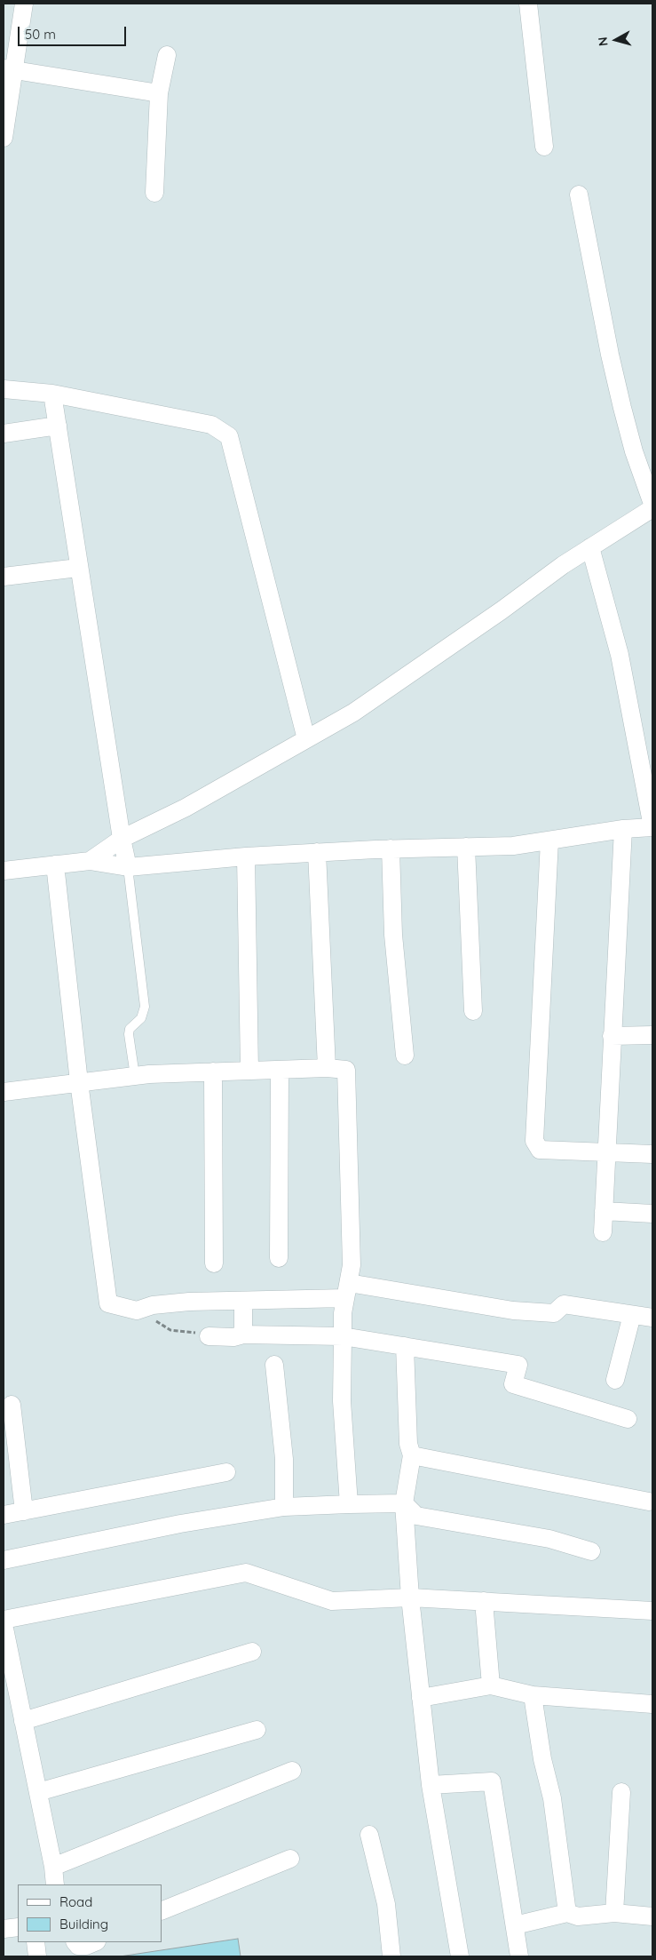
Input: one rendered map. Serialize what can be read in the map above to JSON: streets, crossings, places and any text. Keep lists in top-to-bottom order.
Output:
{
  "legend": ["Road", "Building"],
  "scale_bar": "50 m",
  "north": "left"
}
